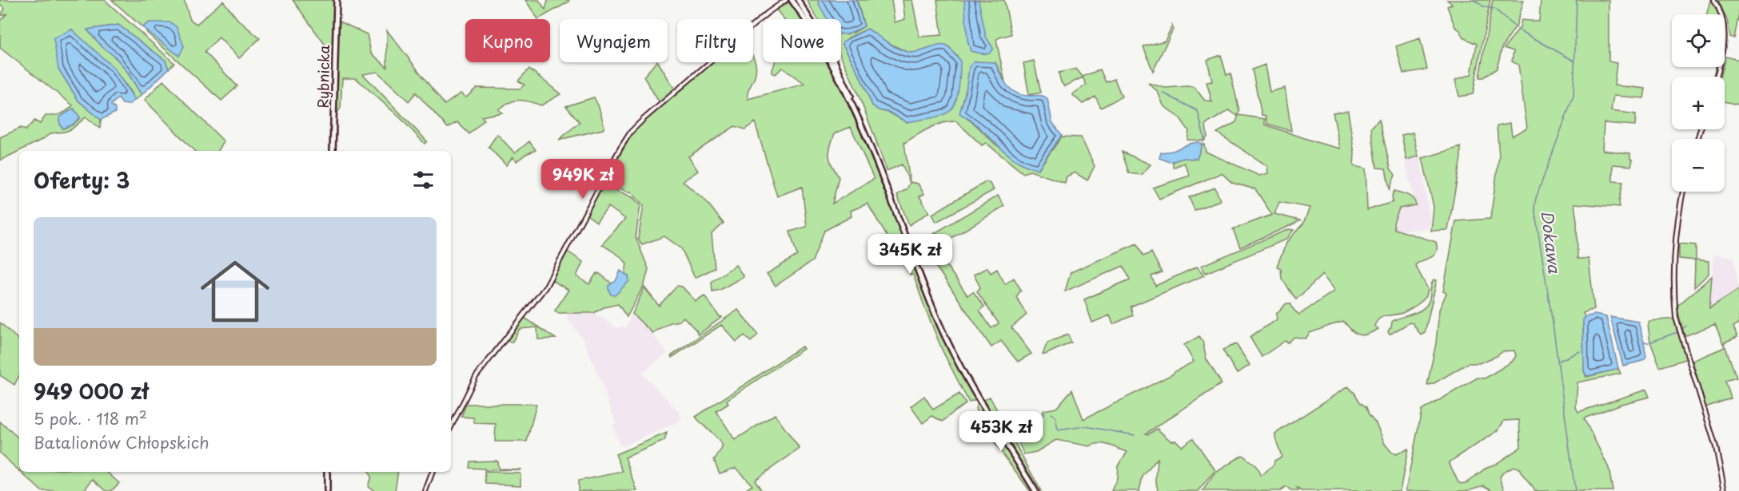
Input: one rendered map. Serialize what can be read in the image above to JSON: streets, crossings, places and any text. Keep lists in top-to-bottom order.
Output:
{
  "streets": {
    "main road": ["Rybnicka"]
  },
  "water": ["Dokawa"],
  "page": {
    "map_buttons": ["+", "−"],
    "chip": [
      "Kupno",
      "Wynajem",
      "Filtry",
      "Nowe"
    ],
    "heading": "Oferty: 3",
    "price": ["949K zł", "345K zł", "453K zł"],
    "list": [
      {
        "name": "949 000 zł",
        "note": "5 pok. · 118 m² · Batalionów Chłopskich"
      }
    ]
  }
}
